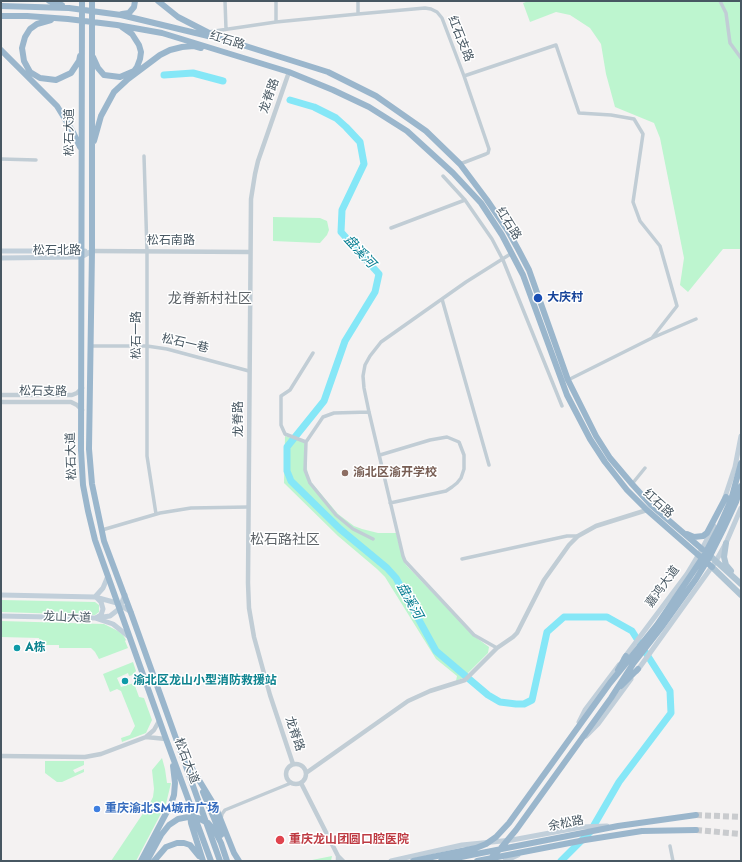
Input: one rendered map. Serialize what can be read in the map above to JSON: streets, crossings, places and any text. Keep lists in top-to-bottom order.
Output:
{
  "streets": {
    "highway": [
      "红石路",
      "松石大道",
      "嘉鸿大道",
      "余松路"
    ],
    "main road": ["松石北路", "龙山大道"],
    "street": [
      "红石支路",
      "龙脊路",
      "松石南路",
      "松石一路",
      "松石一巷",
      "松石支路"
    ]
  },
  "crossings": [
    ["红石支路", "红石路"],
    ["红石路", "龙脊路"],
    ["红石路", "嘉鸿大道"],
    ["龙脊路", "松石南路"],
    ["龙脊路", "松石一巷"],
    ["松石大道", "松石南路"],
    ["松石大道", "松石北路"],
    ["松石大道", "松石一巷"],
    ["松石大道", "松石支路"],
    ["松石大道", "龙山大道"],
    ["松石南路", "松石北路"],
    ["松石南路", "松石一路"],
    ["松石一路", "松石一巷"]
  ],
  "districts": ["龙脊新村社区", "松石路社区"],
  "water": ["盘溪河"],
  "places": [
    "大庆村",
    "渝北区渝开学校",
    "A栋",
    "渝北区龙山小型消防救援站",
    "重庆渝北SM城市广场",
    "重庆龙山团圆口腔医院"
  ]
}
